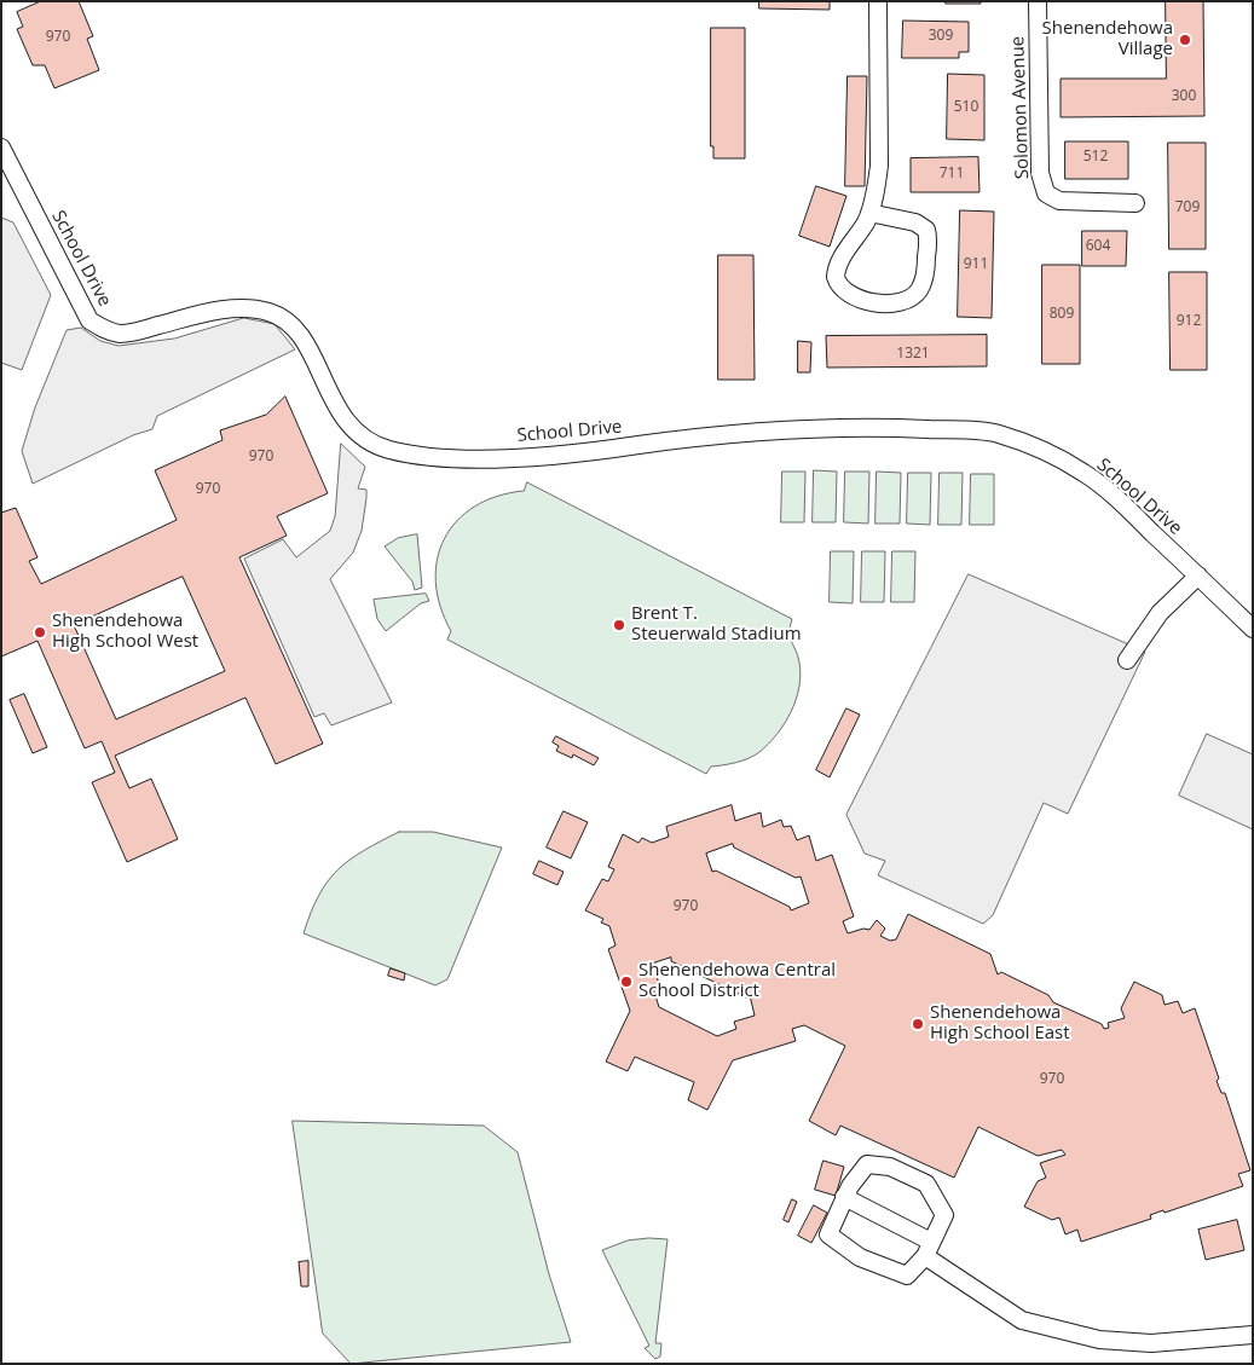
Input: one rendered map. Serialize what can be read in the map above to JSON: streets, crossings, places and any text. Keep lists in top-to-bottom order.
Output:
{
  "streets": {
    "street": ["Solomon Avenue", "School Drive"]
  },
  "places": [
    "Shenendehowa Village",
    "Brent T. Steuerwald Stadium",
    "Shenendehowa High School West",
    "Shenendehowa Central School District",
    "Shenendehowa High School East"
  ],
  "house_numbers": [
    "309",
    "970",
    "300",
    "510",
    "512",
    "711",
    "709",
    "604",
    "911",
    "809",
    "912",
    "1321",
    "970",
    "970",
    "970",
    "970"
  ]
}
